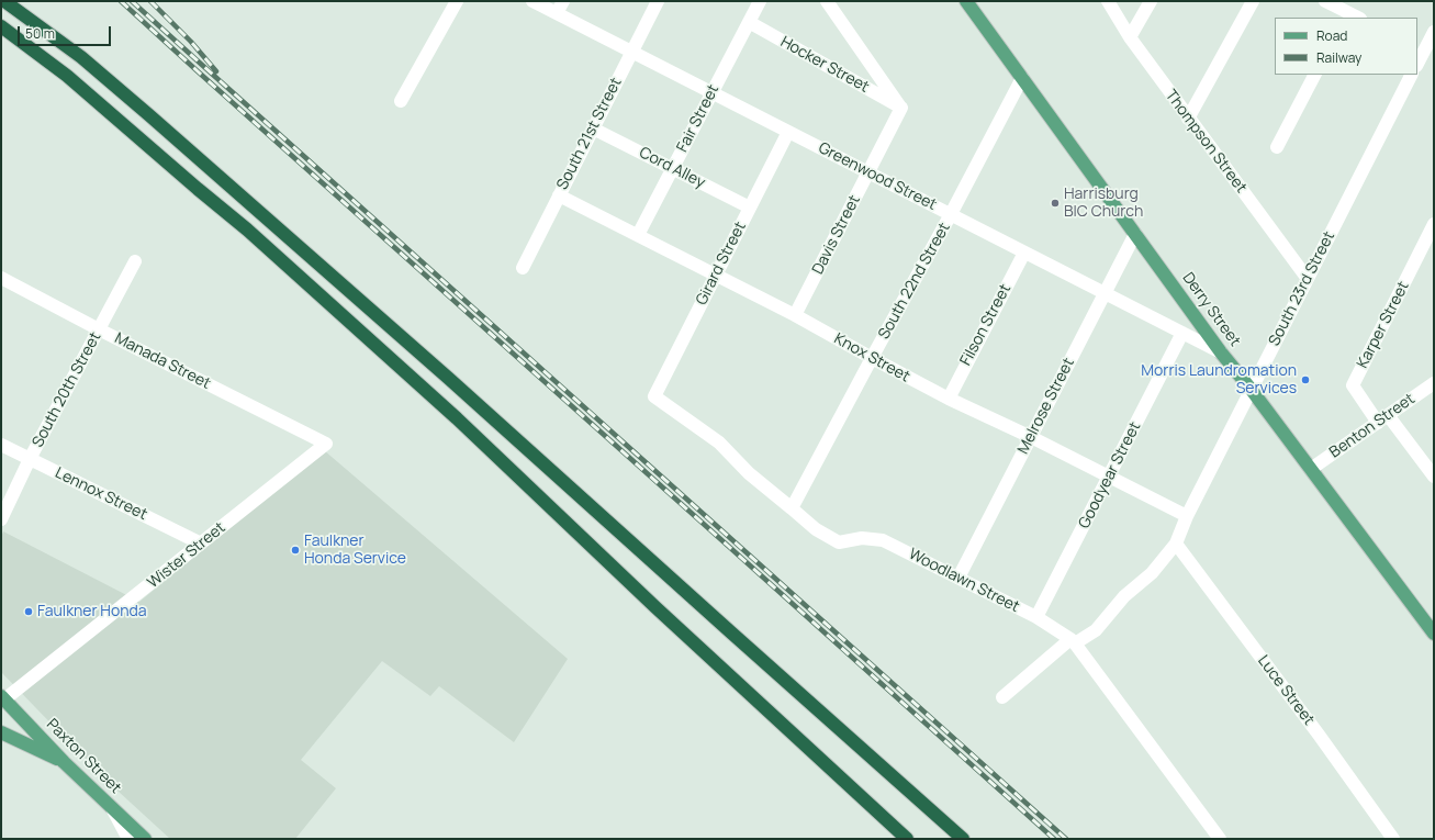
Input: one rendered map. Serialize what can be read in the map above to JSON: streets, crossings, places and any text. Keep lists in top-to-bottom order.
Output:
{
  "streets": {
    "main road": ["Derry Street", "Paxton Street"],
    "street": [
      "Hocker Street",
      "Fair Street",
      "South 21st Street",
      "Thompson Street",
      "Cord Alley",
      "Greenwood Street",
      "Davis Street",
      "Girard Street",
      "South 22nd Street",
      "South 23rd Street",
      "Filson Street",
      "Karper Street",
      "Knox Street",
      "Manada Street",
      "South 20th Street",
      "Melrose Street",
      "Benton Street",
      "Goodyear Street",
      "Lennox Street",
      "Wister Street",
      "Woodlawn Street",
      "Luce Street"
    ]
  },
  "crossings": [
    ["Hocker Street", "Fair Street"],
    ["Hocker Street", "Davis Street"],
    ["Fair Street", "Cord Alley"],
    ["Fair Street", "Greenwood Street"],
    ["Fair Street", "Knox Street"],
    ["South 21st Street", "Cord Alley"],
    ["South 21st Street", "Greenwood Street"],
    ["South 21st Street", "Knox Street"],
    ["Thompson Street", "South 23rd Street"],
    ["Cord Alley", "Girard Street"],
    ["Greenwood Street", "Davis Street"],
    ["Greenwood Street", "Girard Street"],
    ["Greenwood Street", "South 22nd Street"],
    ["Greenwood Street", "Derry Street"],
    ["Greenwood Street", "Filson Street"],
    ["Greenwood Street", "Melrose Street"],
    ["Greenwood Street", "Goodyear Street"],
    ["Davis Street", "Knox Street"],
    ["Girard Street", "Knox Street"],
    ["Girard Street", "Woodlawn Street"],
    ["South 22nd Street", "Derry Street"],
    ["South 22nd Street", "Knox Street"],
    ["South 22nd Street", "Woodlawn Street"],
    ["South 23rd Street", "Derry Street"],
    ["South 23rd Street", "Knox Street"],
    ["South 23rd Street", "Woodlawn Street"],
    ["South 23rd Street", "Luce Street"],
    ["Derry Street", "Melrose Street"],
    ["Derry Street", "Benton Street"],
    ["Filson Street", "Knox Street"],
    ["Karper Street", "Benton Street"],
    ["Knox Street", "Melrose Street"],
    ["Knox Street", "Goodyear Street"],
    ["Manada Street", "South 20th Street"],
    ["Manada Street", "Wister Street"],
    ["South 20th Street", "Lennox Street"],
    ["Melrose Street", "Woodlawn Street"],
    ["Goodyear Street", "Woodlawn Street"],
    ["Lennox Street", "Wister Street"],
    ["Wister Street", "Paxton Street"]
  ],
  "places": [
    "Harrisburg BIC Church",
    "Morris Laundromation Services",
    "Faulkner Honda Service",
    "Faulkner Honda"
  ],
  "legend": ["Road", "Railway"],
  "scale_bar": "50 m"
}
